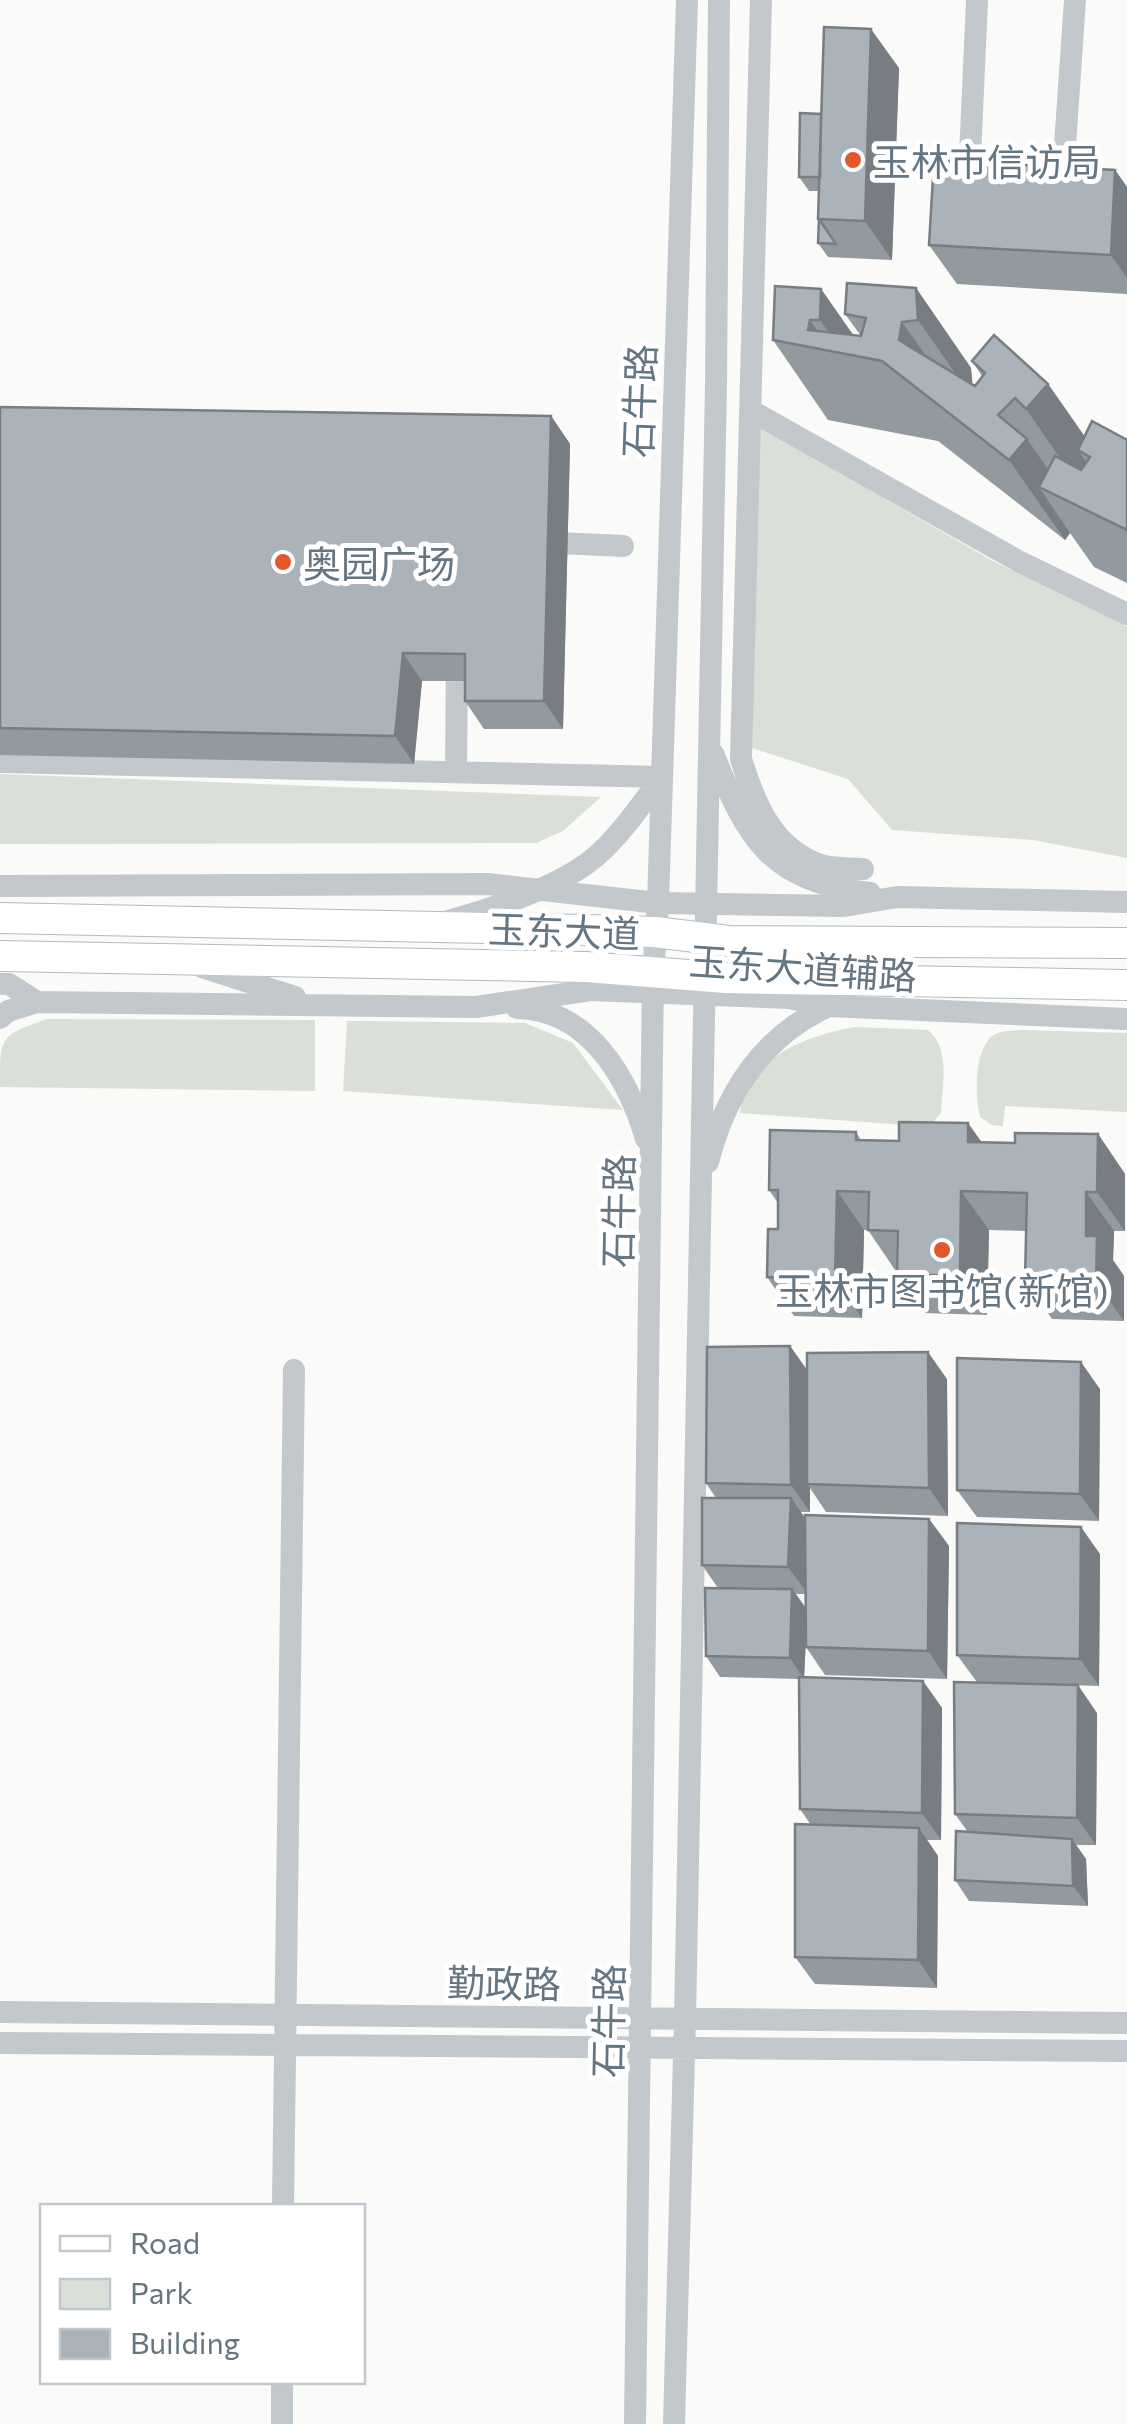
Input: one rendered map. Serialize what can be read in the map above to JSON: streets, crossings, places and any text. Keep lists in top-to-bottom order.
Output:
{
  "streets": {
    "main road": ["玉东大道"],
    "street": ["石牛路", "玉东大道辅路", "勤政路"]
  },
  "crossings": [
    ["石牛路", "玉东大道"],
    ["石牛路", "玉东大道辅路"],
    ["石牛路", "勤政路"],
    ["玉东大道", "玉东大道辅路"]
  ],
  "places": ["玉林市信访局", "奥园广场", "玉林市图书馆(新馆)"],
  "legend": ["Road", "Park", "Building"]
}
